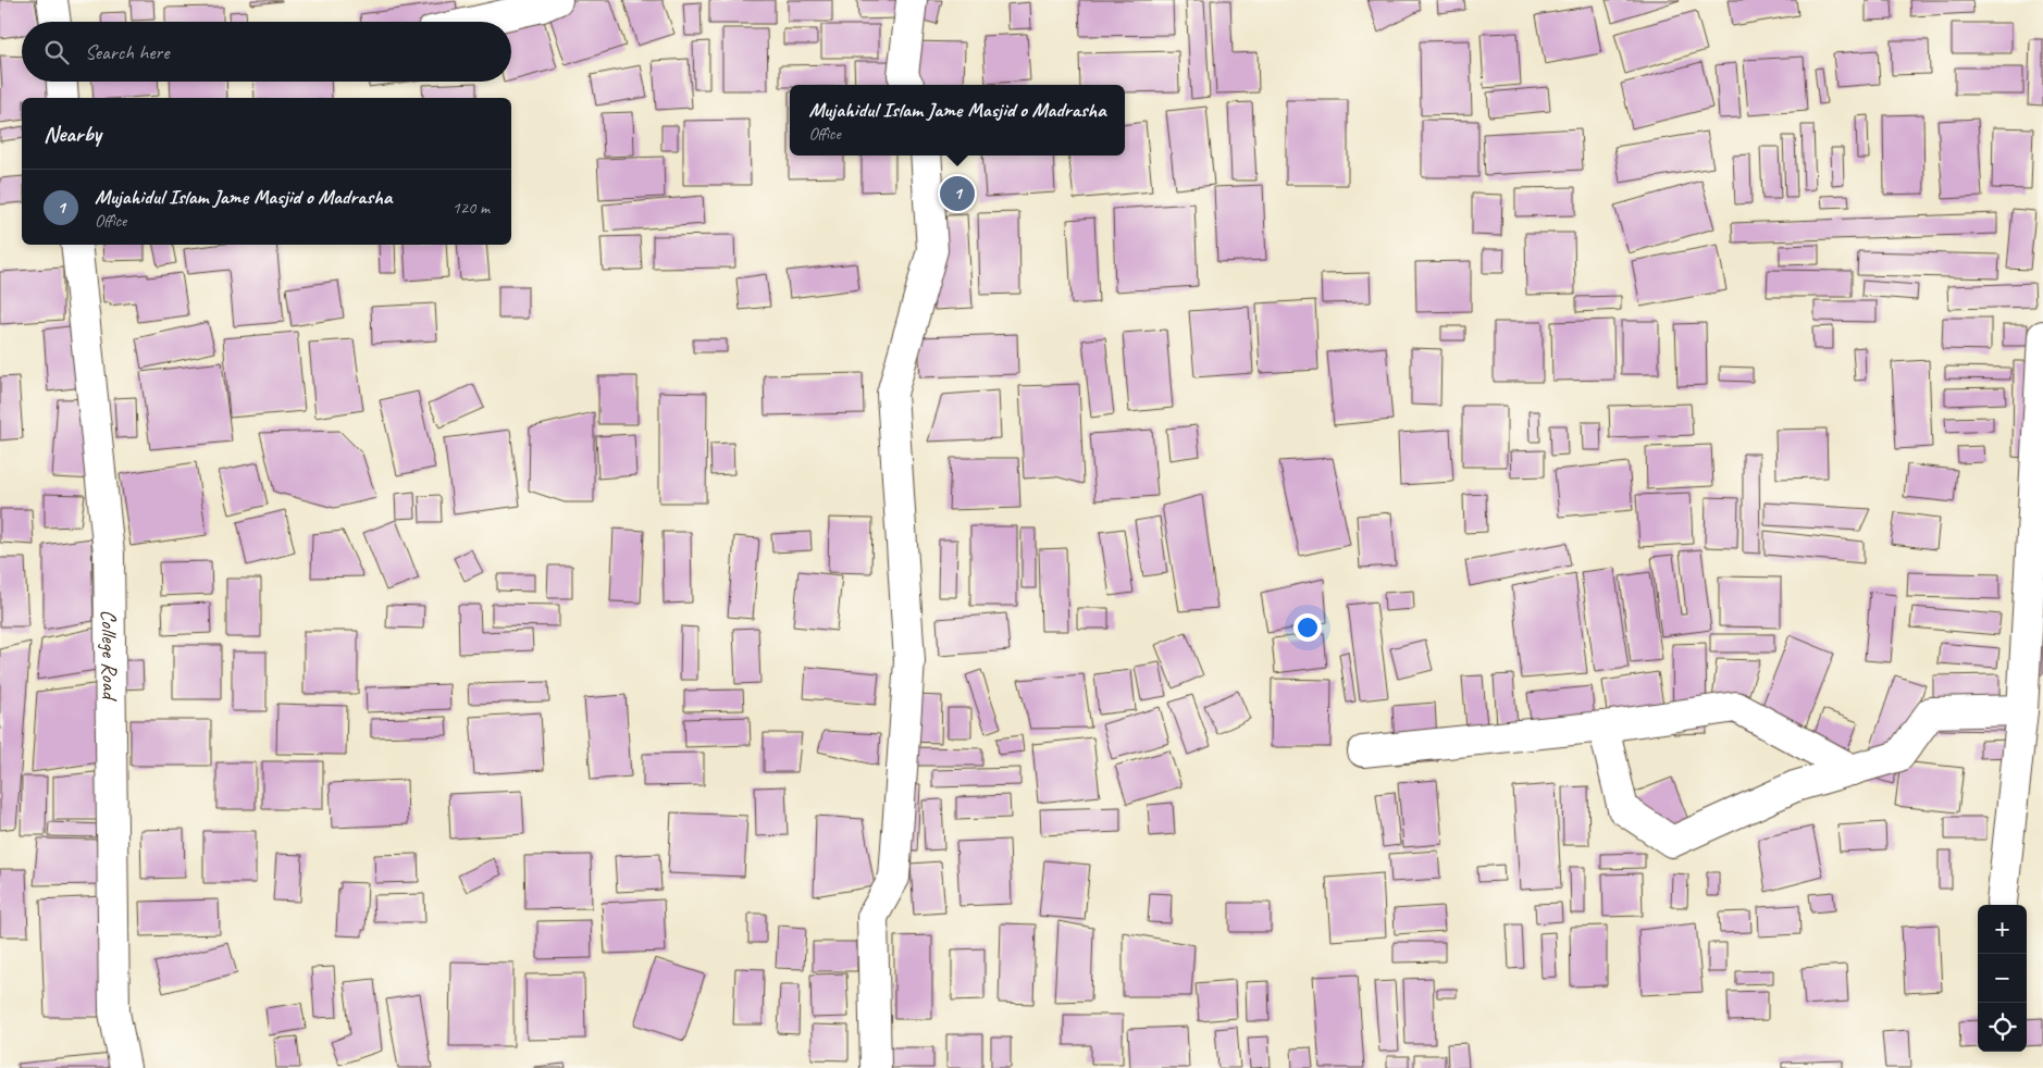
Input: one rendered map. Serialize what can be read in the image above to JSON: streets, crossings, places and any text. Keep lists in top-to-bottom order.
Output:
{
  "streets": {
    "street": ["College Road"]
  },
  "page": {
    "search": "Search here",
    "popup": ["Mujahidul Islam Jame Masjid o Madrasha", "Office"],
    "heading": "Nearby",
    "list": [
      {
        "mark": "1",
        "name": "Mujahidul Islam Jame Masjid o Madrasha",
        "note": "Office",
        "value": "120 m"
      }
    ],
    "pins": "1",
    "map_buttons": ["+", "−"]
  }
}
